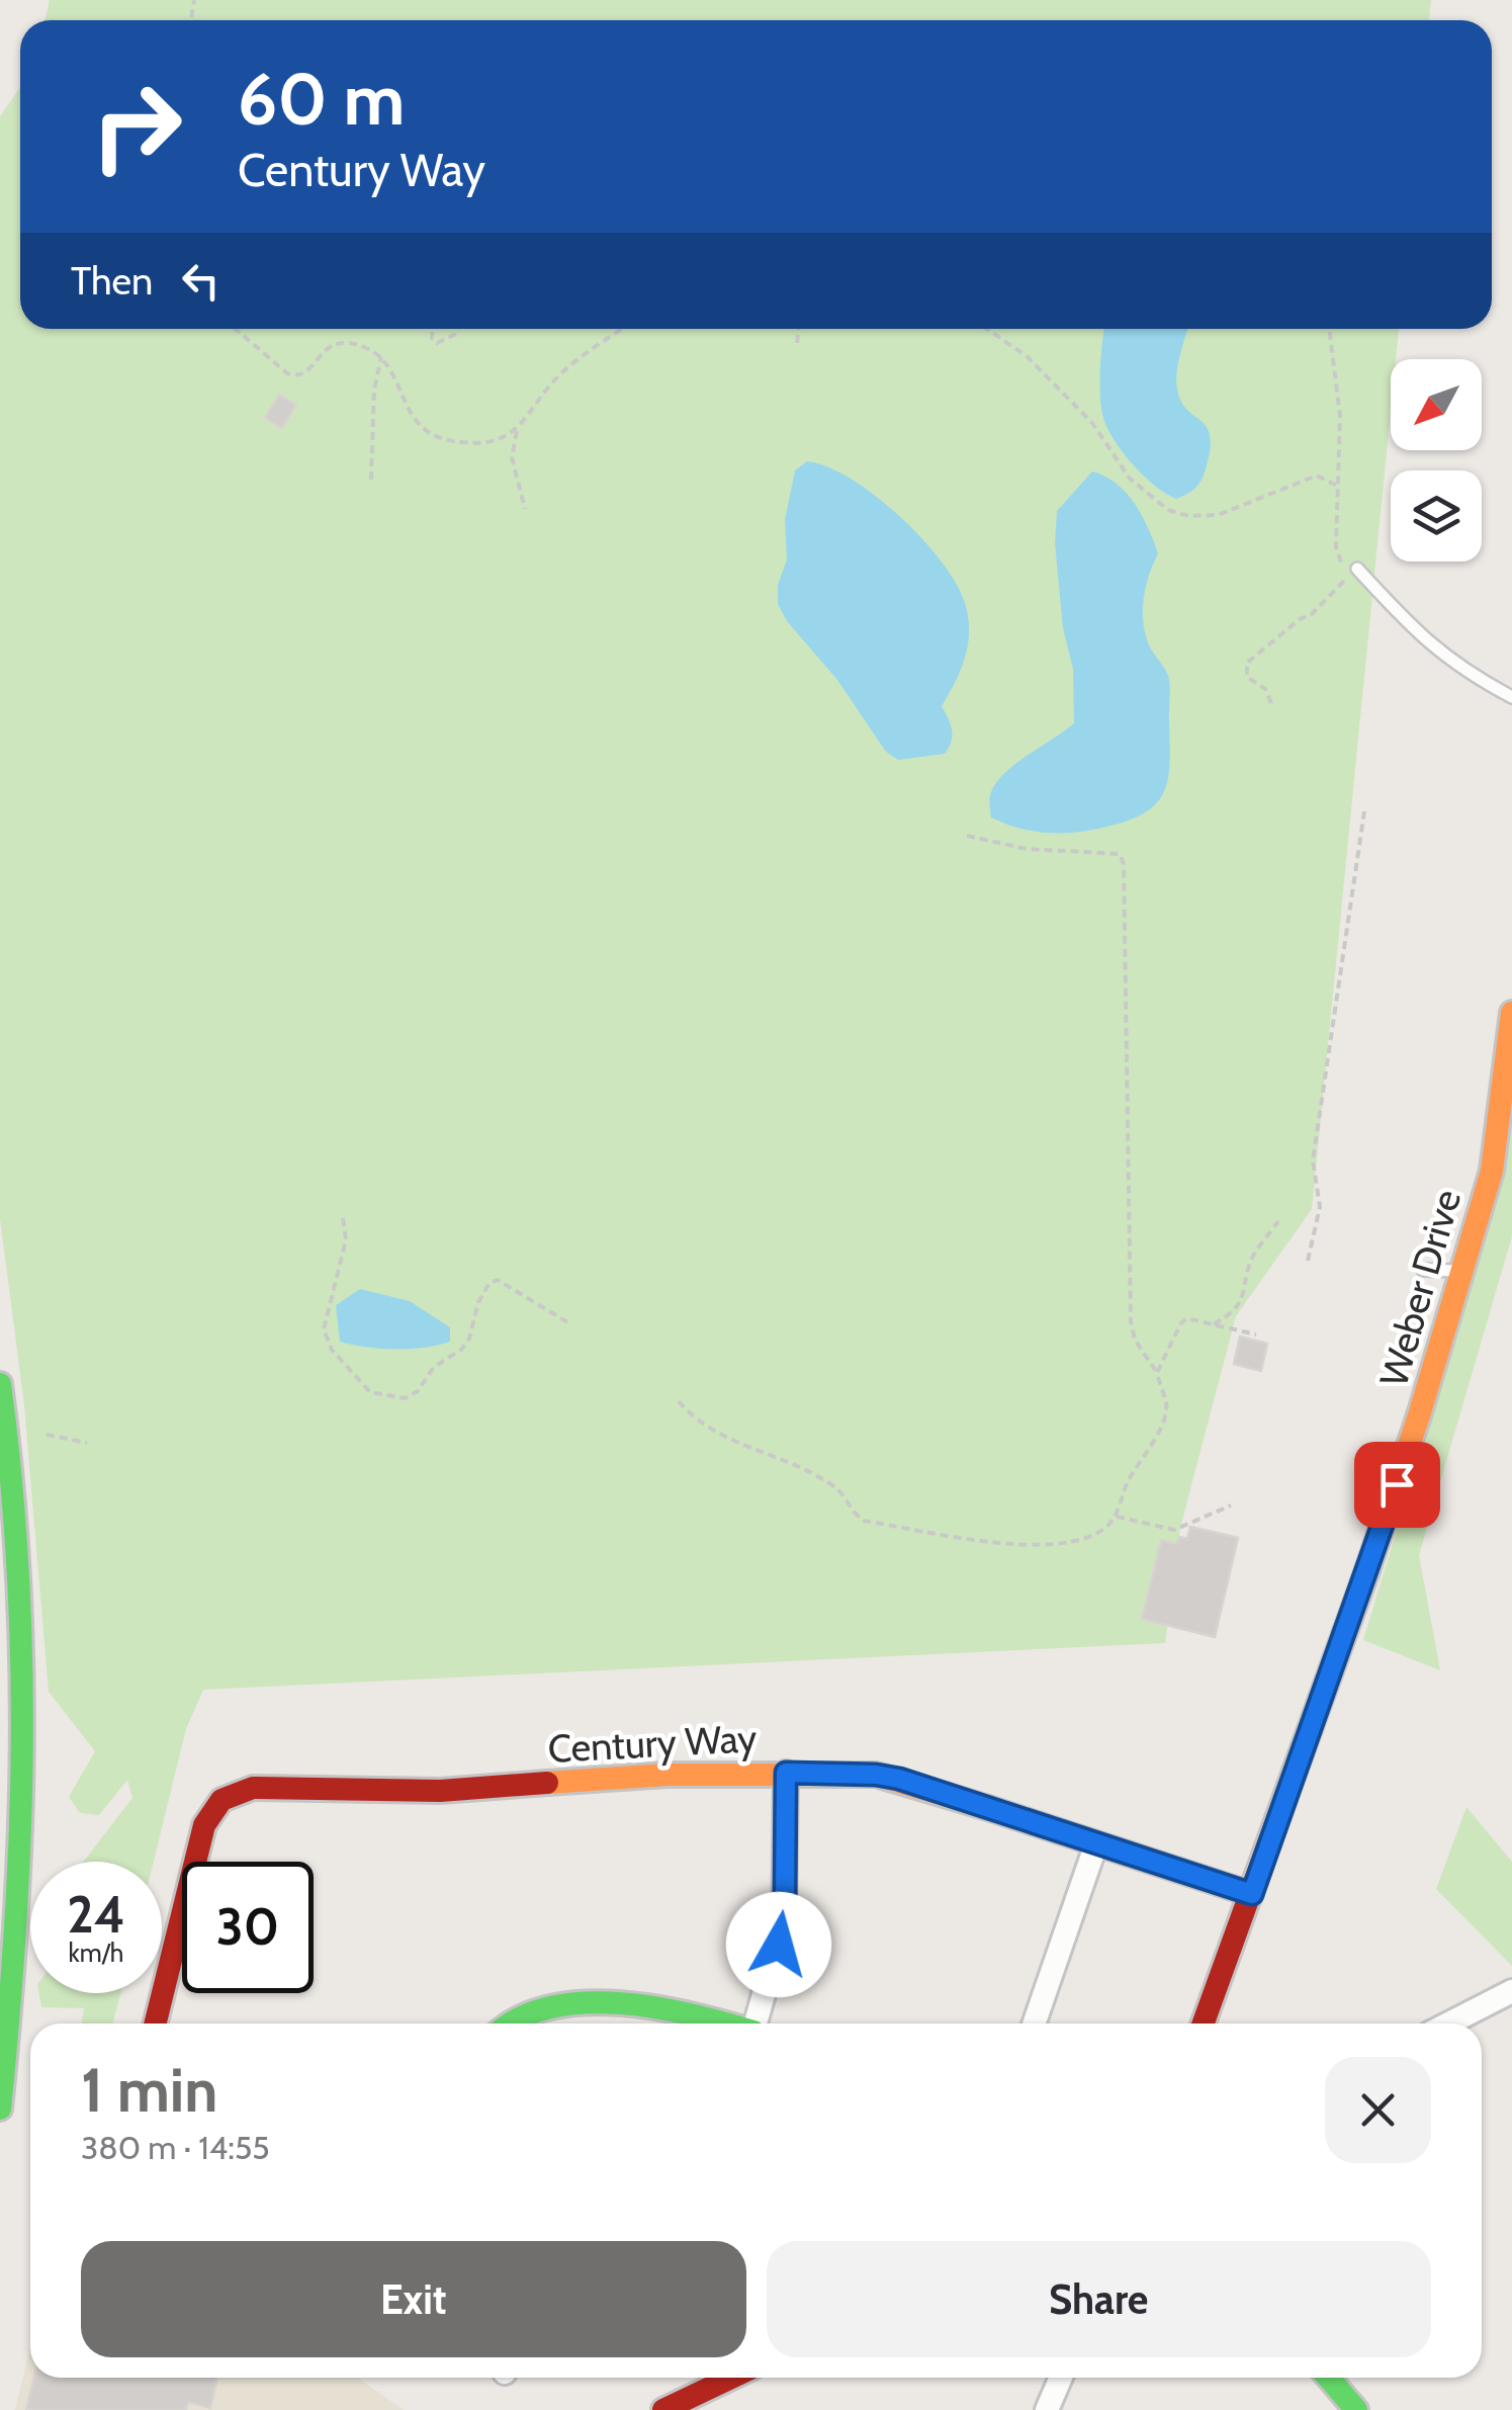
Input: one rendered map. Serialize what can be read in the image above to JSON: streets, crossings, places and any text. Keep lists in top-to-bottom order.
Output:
{
  "streets": {
    "main road": ["Weber Drive", "Century Way"]
  },
  "crossings": [
    ["Weber Drive", "Century Way"]
  ],
  "north": "bottom left",
  "page": {
    "turn": ["60 m", "Century Way"],
    "then": "Then",
    "speed": "24 km/h",
    "limit": "30",
    "heading": ["1 min", "380 m · 14:55"],
    "buttons": ["Exit", "Share"]
  }
}
